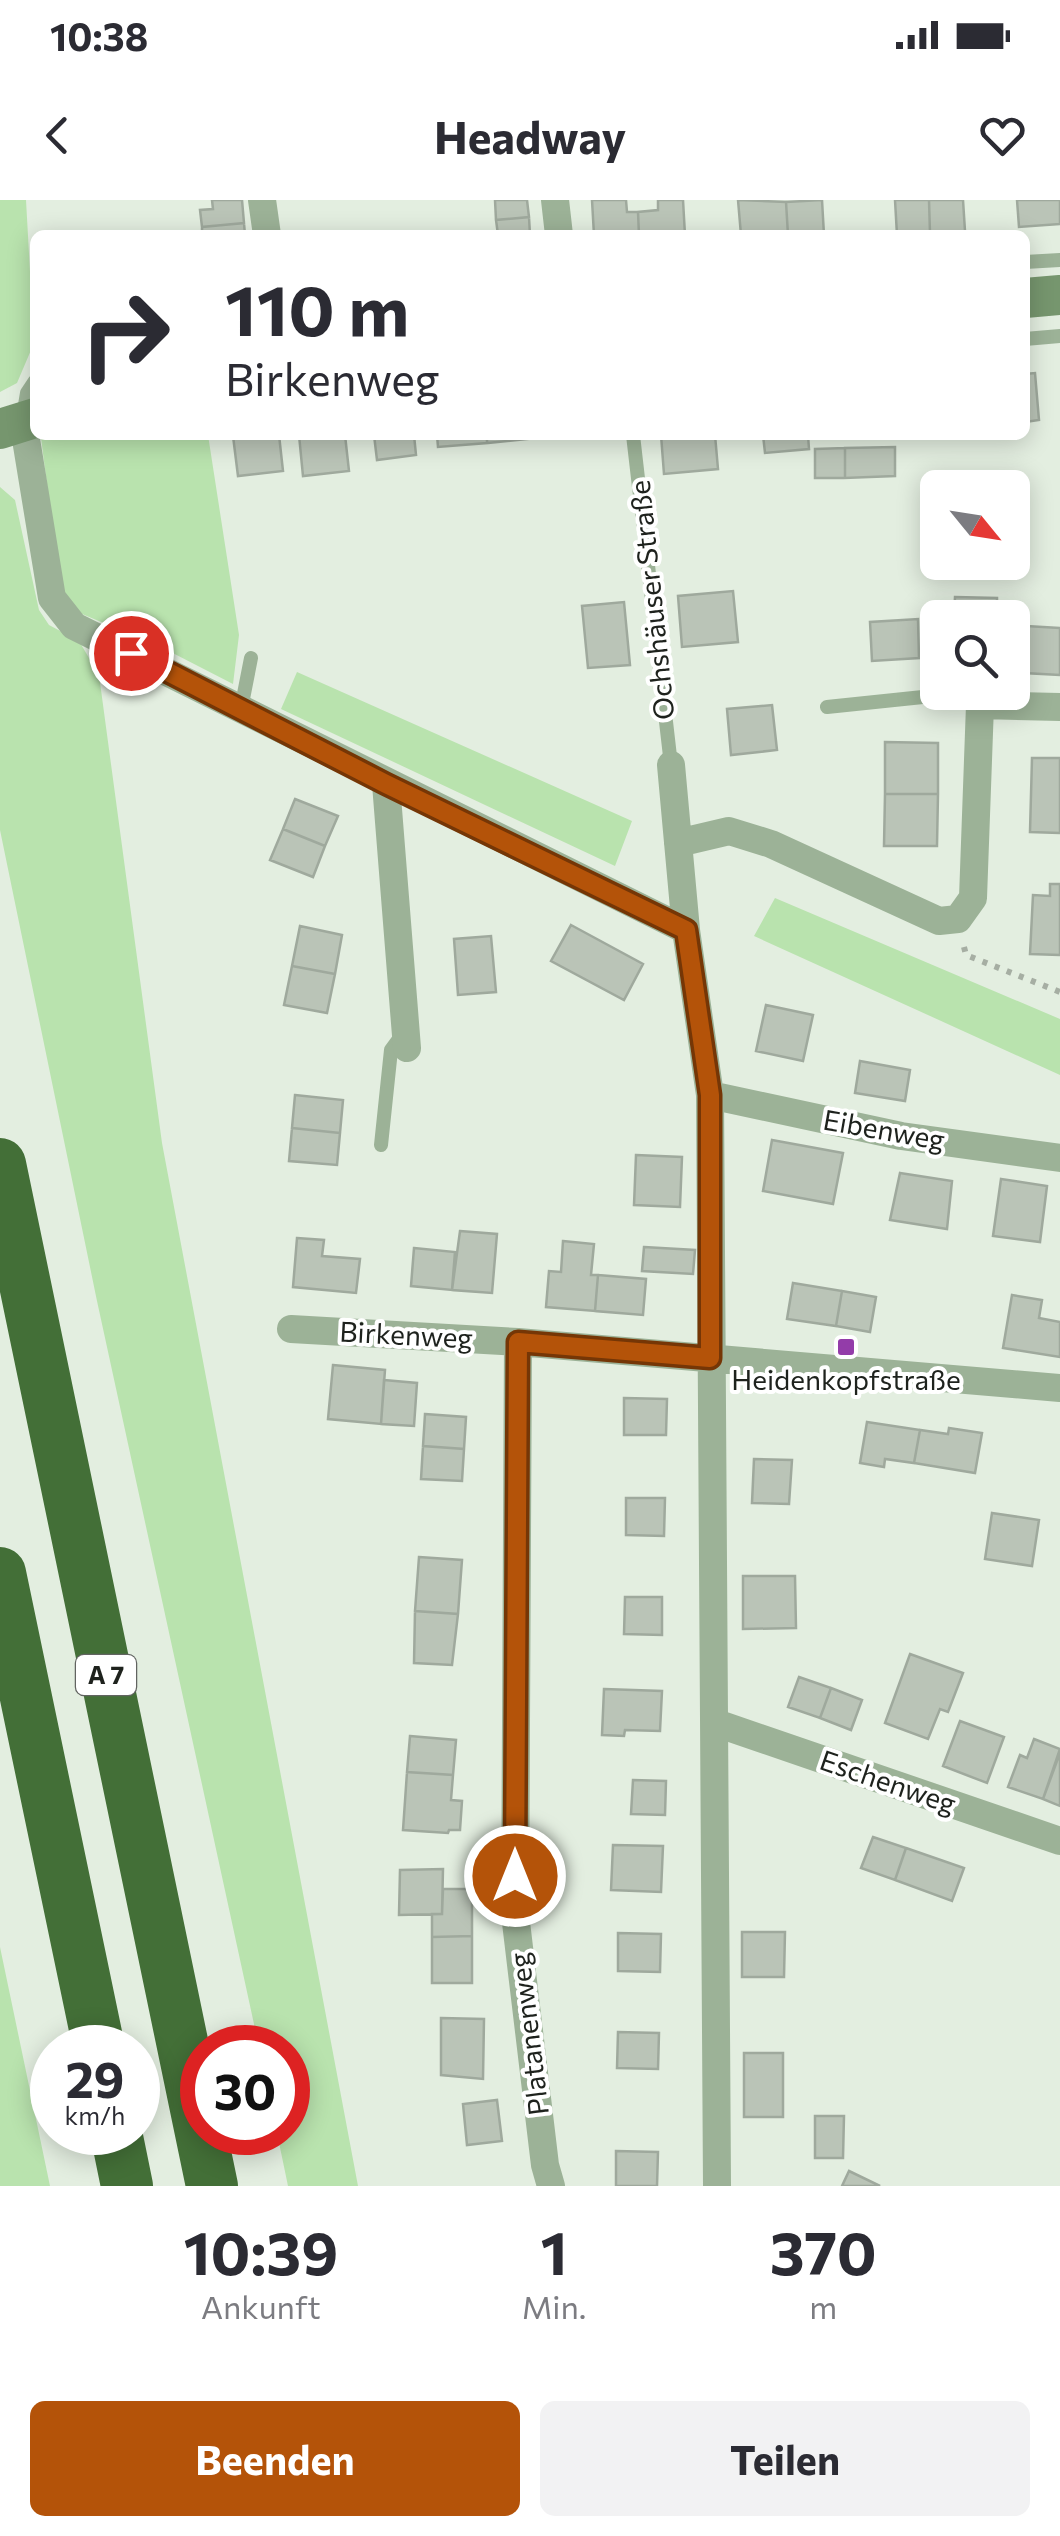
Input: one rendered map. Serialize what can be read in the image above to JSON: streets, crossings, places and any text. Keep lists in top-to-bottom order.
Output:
{
  "streets": {
    "highway": ["A 7"],
    "street": [
      "Eibenweg",
      "Birkenweg",
      "Eschenweg",
      "Platanenweg"
    ],
    "lane": ["Ochshäuser Straße"]
  },
  "crossings": [
    ["Birkenweg", "Platanenweg"]
  ],
  "places": {
    "transit": ["Heidenkopfstraße"]
  },
  "north": "bottom right",
  "page": {
    "status": "10:38",
    "header": "Headway",
    "turn": ["110 m", "Birkenweg"],
    "speed": "29 km/h",
    "limit": "30",
    "eta": [
      "10:39",
      "Ankunft",
      "1",
      "Min.",
      "370",
      "m"
    ],
    "buttons": ["Beenden", "Teilen"]
  }
}
